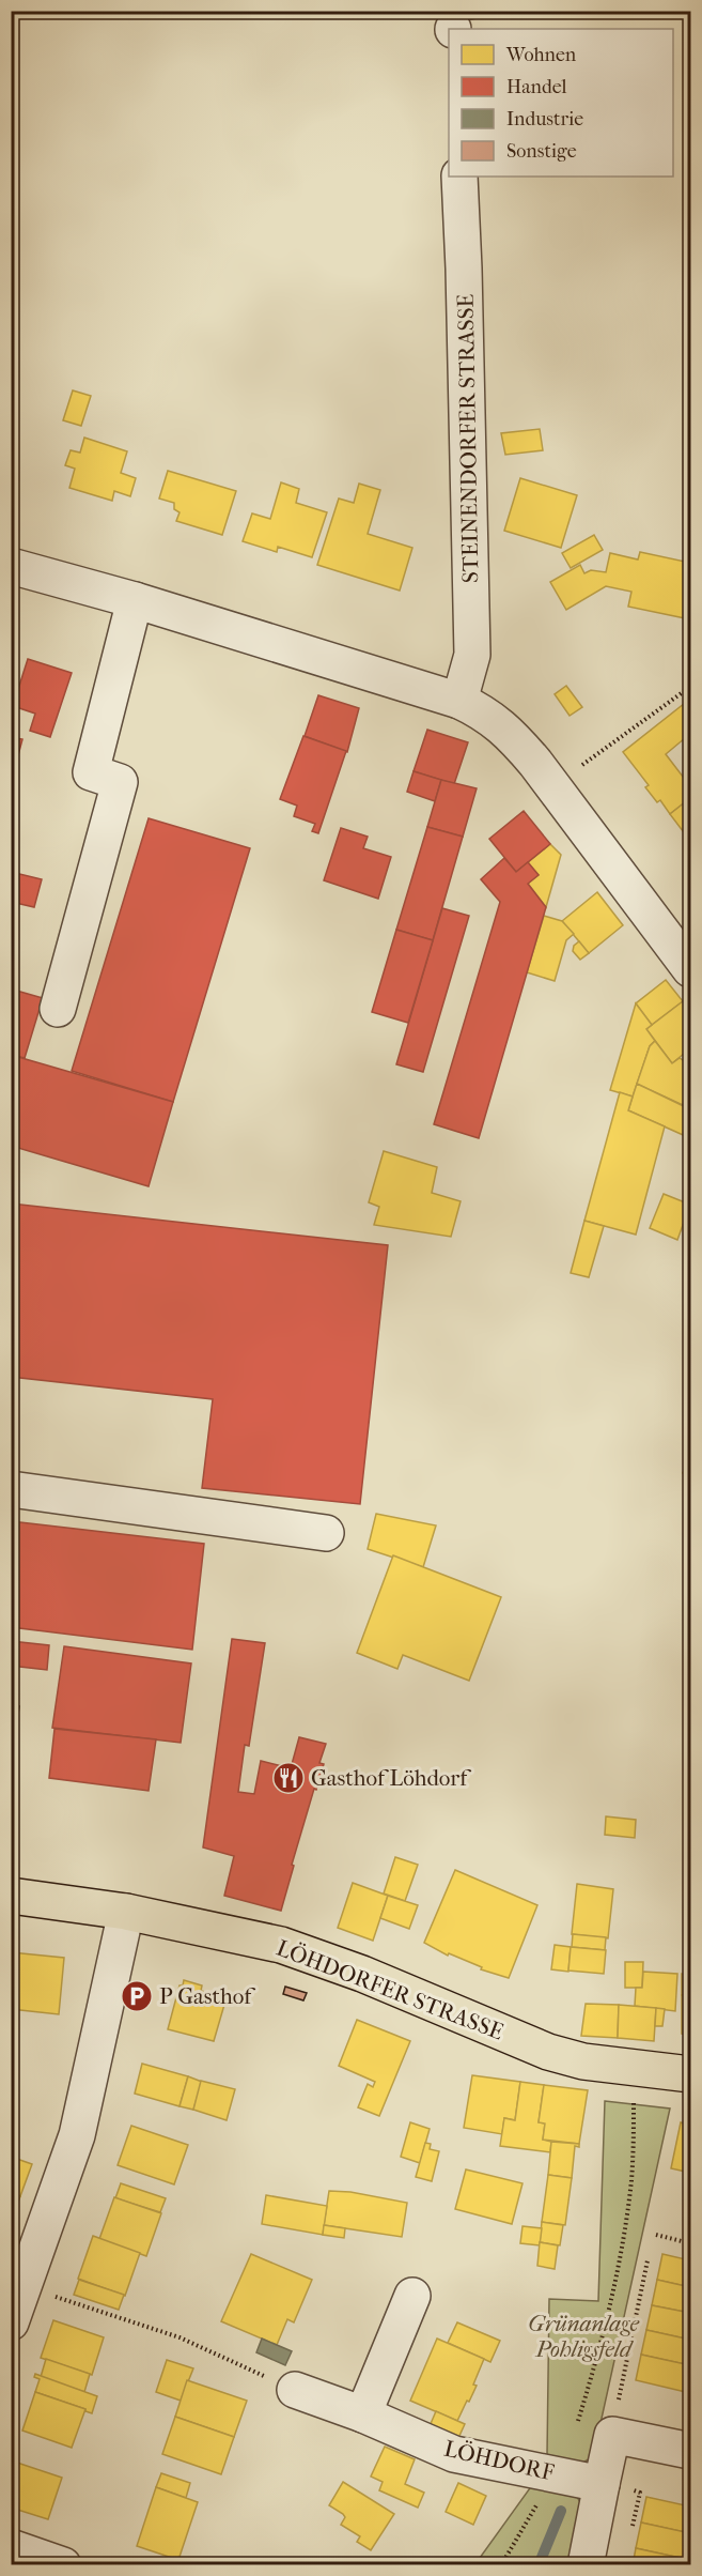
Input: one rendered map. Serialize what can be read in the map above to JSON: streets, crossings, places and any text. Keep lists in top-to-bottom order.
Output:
{
  "streets": {
    "main road": ["LÖHDORFER STRASSE"],
    "street": ["STEINENDORFER STRASSE", "LÖHDORF"]
  },
  "parks": ["Grünanlage Pohligsfeld"],
  "places": {
    "restaurant": ["Gasthof Löhdorf"],
    "parking": ["P Gasthof"]
  },
  "legend": [
    "Wohnen",
    "Handel",
    "Industrie",
    "Sonstige"
  ]
}
